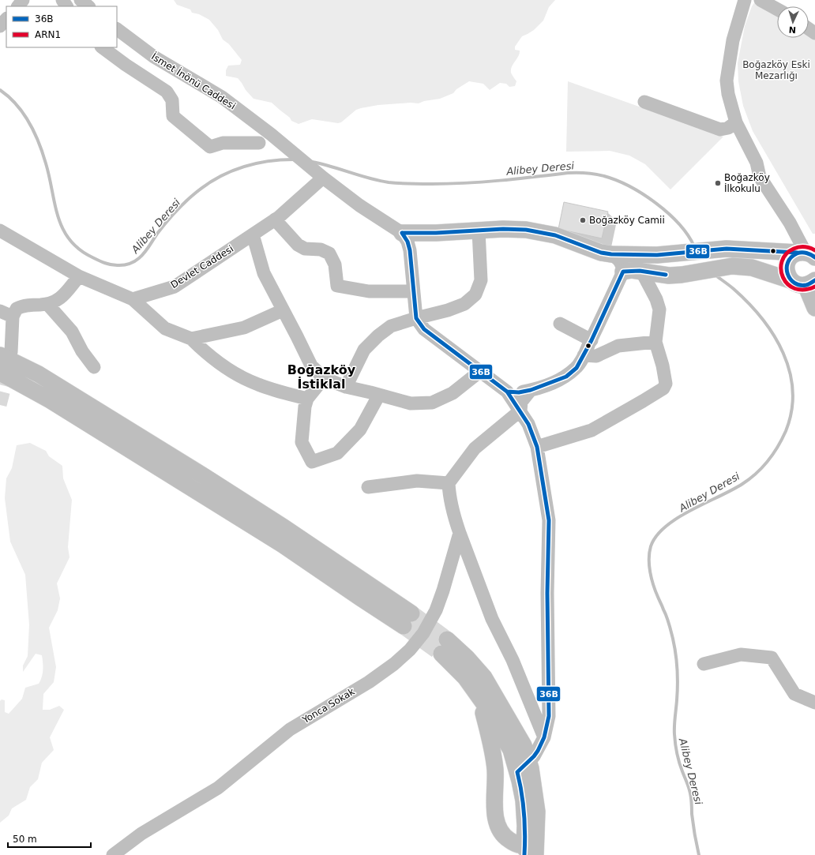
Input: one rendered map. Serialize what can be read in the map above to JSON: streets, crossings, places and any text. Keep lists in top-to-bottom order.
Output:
{
  "streets": {
    "street": ["İsmet İnönü Caddesi", "Devlet Caddesi", "Yonca Sokak"]
  },
  "crossings": [
    ["İsmet İnönü Caddesi", "Devlet Caddesi"]
  ],
  "districts": ["Boğazköy İstiklal"],
  "water": ["Alibey Deresi"],
  "parks": ["Boğazköy Eski Mezarlığı"],
  "places": ["Boğazköy İlkokulu", "Boğazköy Camii"],
  "lines": ["transit line 36B", "transit line ARN1"],
  "legend": ["36B", "ARN1"],
  "scale_bar": "50 m",
  "north": "bottom"
}
